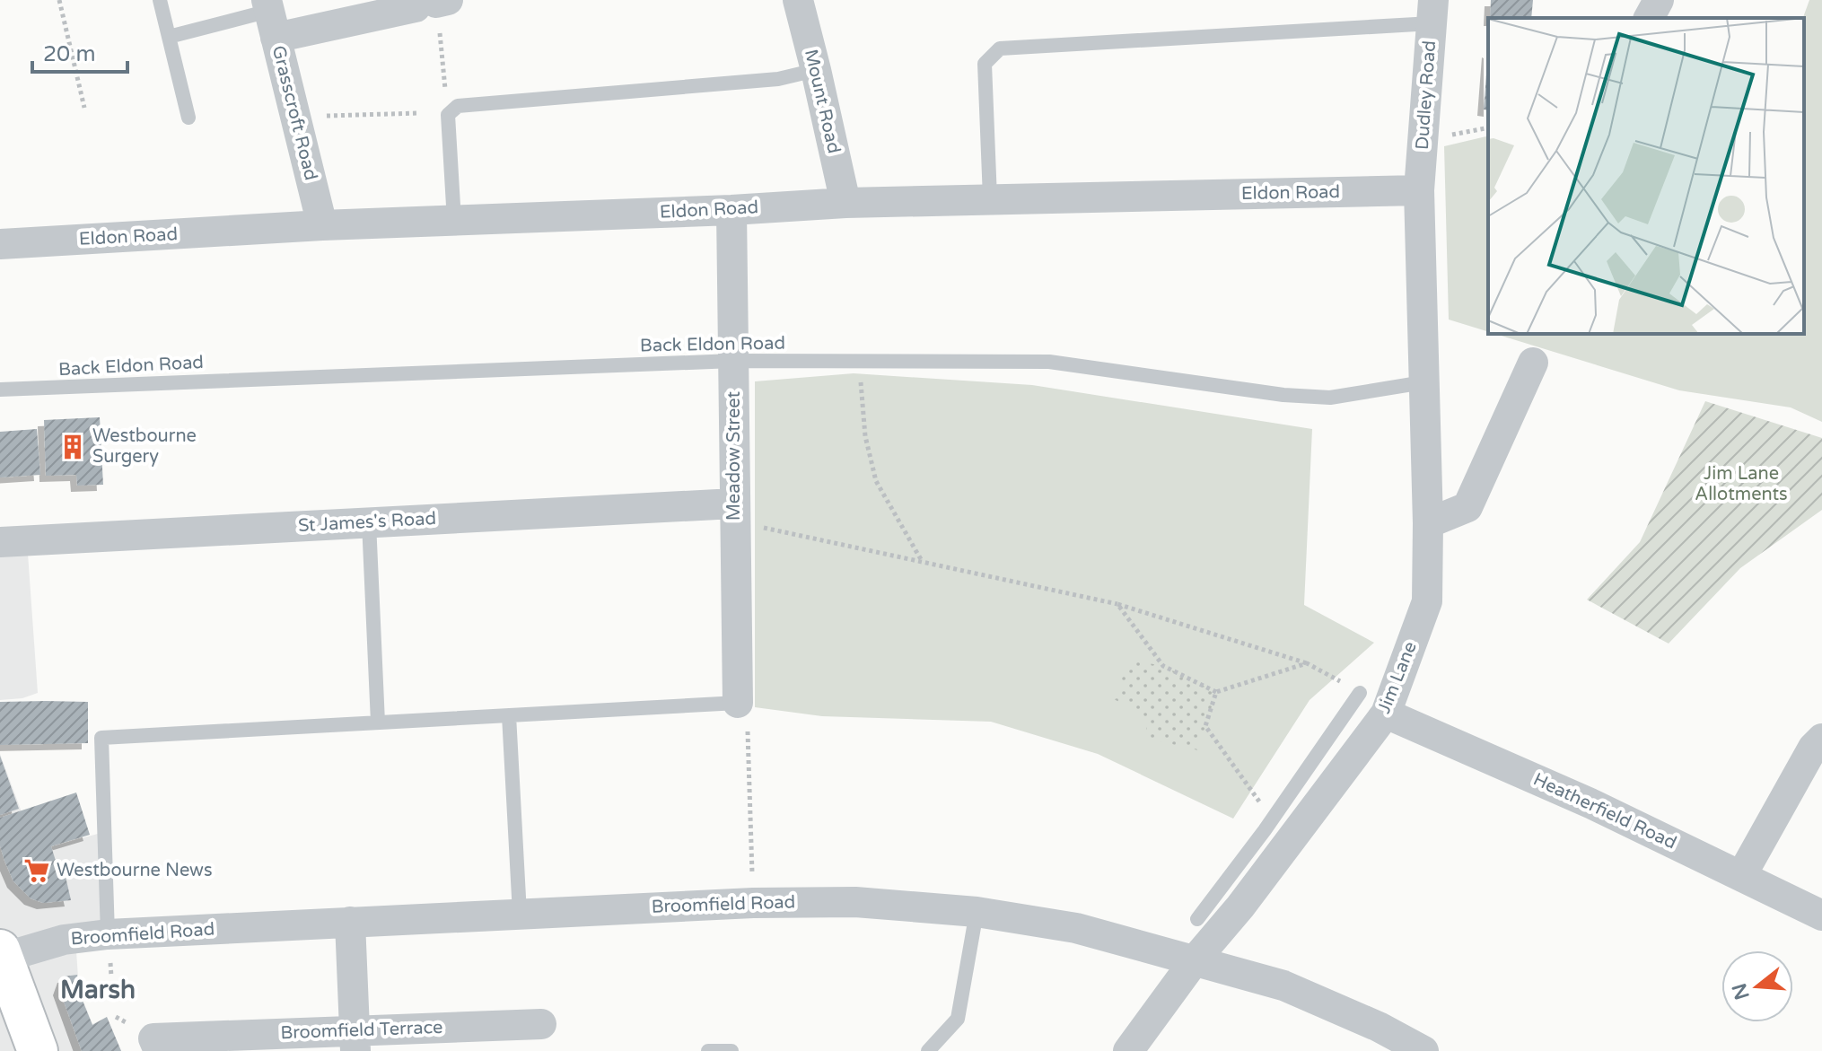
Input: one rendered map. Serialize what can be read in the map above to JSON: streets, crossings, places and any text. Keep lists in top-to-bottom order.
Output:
{
  "streets": {
    "street": [
      "Dudley Road",
      "Mount Road",
      "Grasscroft Road",
      "Eldon Road",
      "Meadow Street",
      "St James's Road",
      "Jim Lane",
      "Heatherfield Road",
      "Broomfield Road",
      "Broomfield Terrace"
    ],
    "lane": ["Back Eldon Road"]
  },
  "crossings": [
    ["Dudley Road", "Eldon Road"],
    ["Dudley Road", "Jim Lane"],
    ["Mount Road", "Eldon Road"],
    ["Grasscroft Road", "Eldon Road"],
    ["Eldon Road", "Meadow Street"],
    ["Eldon Road", "Jim Lane"],
    ["Back Eldon Road", "Meadow Street"],
    ["Back Eldon Road", "Jim Lane"],
    ["Meadow Street", "St James's Road"],
    ["Jim Lane", "Heatherfield Road"],
    ["Jim Lane", "Broomfield Road"]
  ],
  "districts": ["Marsh"],
  "parks": ["Jim Lane Allotments"],
  "places": {
    "building": ["Westbourne Surgery"],
    "supermarket": ["Westbourne News"]
  },
  "scale_bar": "20 m",
  "north": "left"
}
